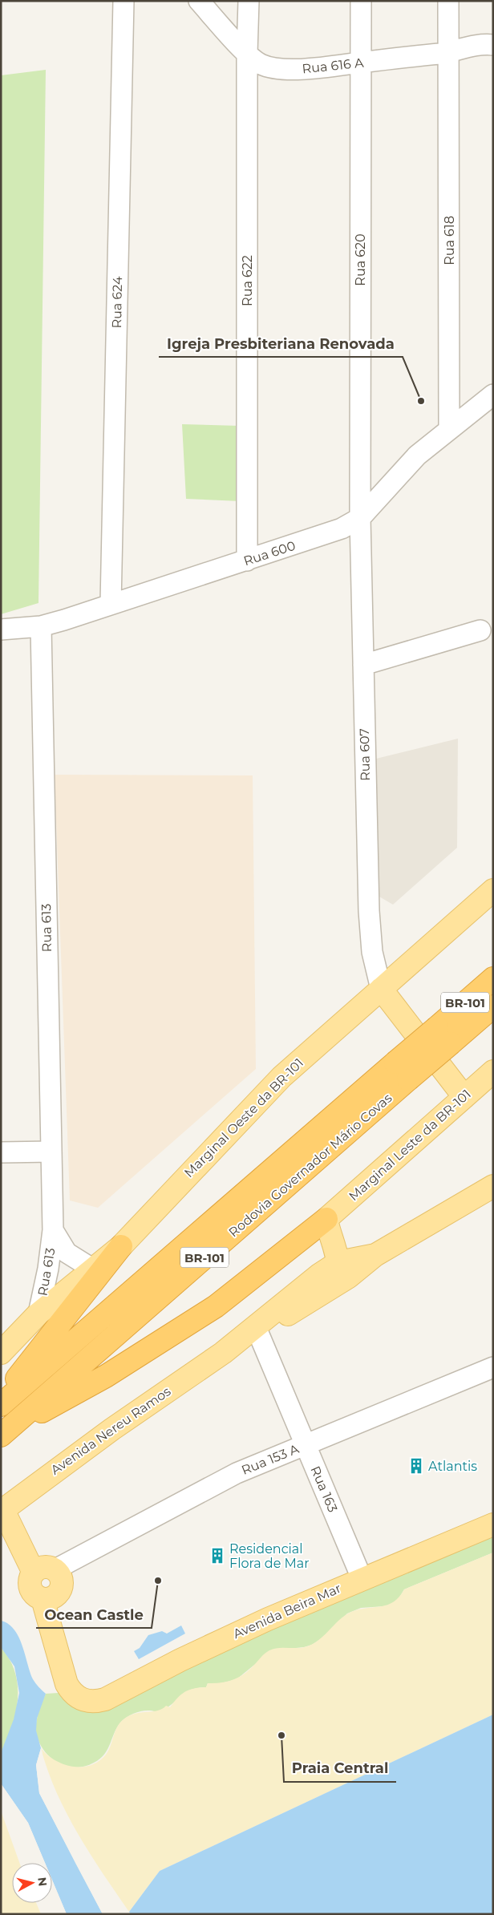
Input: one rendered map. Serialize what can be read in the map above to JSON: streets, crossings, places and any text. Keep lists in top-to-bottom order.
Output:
{
  "streets": {
    "highway": ["BR-101", "Rodovia Governador Mário Covas"],
    "main road": [
      "Marginal Oeste da BR-101",
      "Marginal Leste da BR-101",
      "Avenida Nereu Ramos",
      "Avenida Beira Mar"
    ],
    "street": [
      "Rua 616 A",
      "Rua 618",
      "Rua 620",
      "Rua 622",
      "Rua 624",
      "Rua 600",
      "Rua 607",
      "Rua 613",
      "Rua 153 A",
      "Rua 163"
    ]
  },
  "crossings": [
    ["Rua 616 A", "Rua 618"],
    ["Rua 616 A", "Rua 620"],
    ["Rua 616 A", "Rua 622"],
    ["Rua 618", "Rua 600"],
    ["Rua 620", "Rua 600"],
    ["Rua 620", "Rua 607"],
    ["Rua 622", "Rua 600"],
    ["Rua 624", "Rua 600"],
    ["Rua 600", "Rua 607"],
    ["Rua 600", "Rua 613"],
    ["Rua 607", "Marginal Oeste da BR-101"],
    ["Rua 613", "Marginal Oeste da BR-101"],
    ["Avenida Nereu Ramos", "Rua 163"],
    ["Rua 153 A", "Rua 163"],
    ["Rua 153 A", "Avenida Beira Mar"],
    ["Rua 163", "Avenida Beira Mar"]
  ],
  "places": {
    "other": ["Igreja Presbiteriana Renovada", "Ocean Castle", "Praia Central"],
    "building": ["Atlantis", "Residencial Flora de Mar"]
  },
  "north": "right"
}
